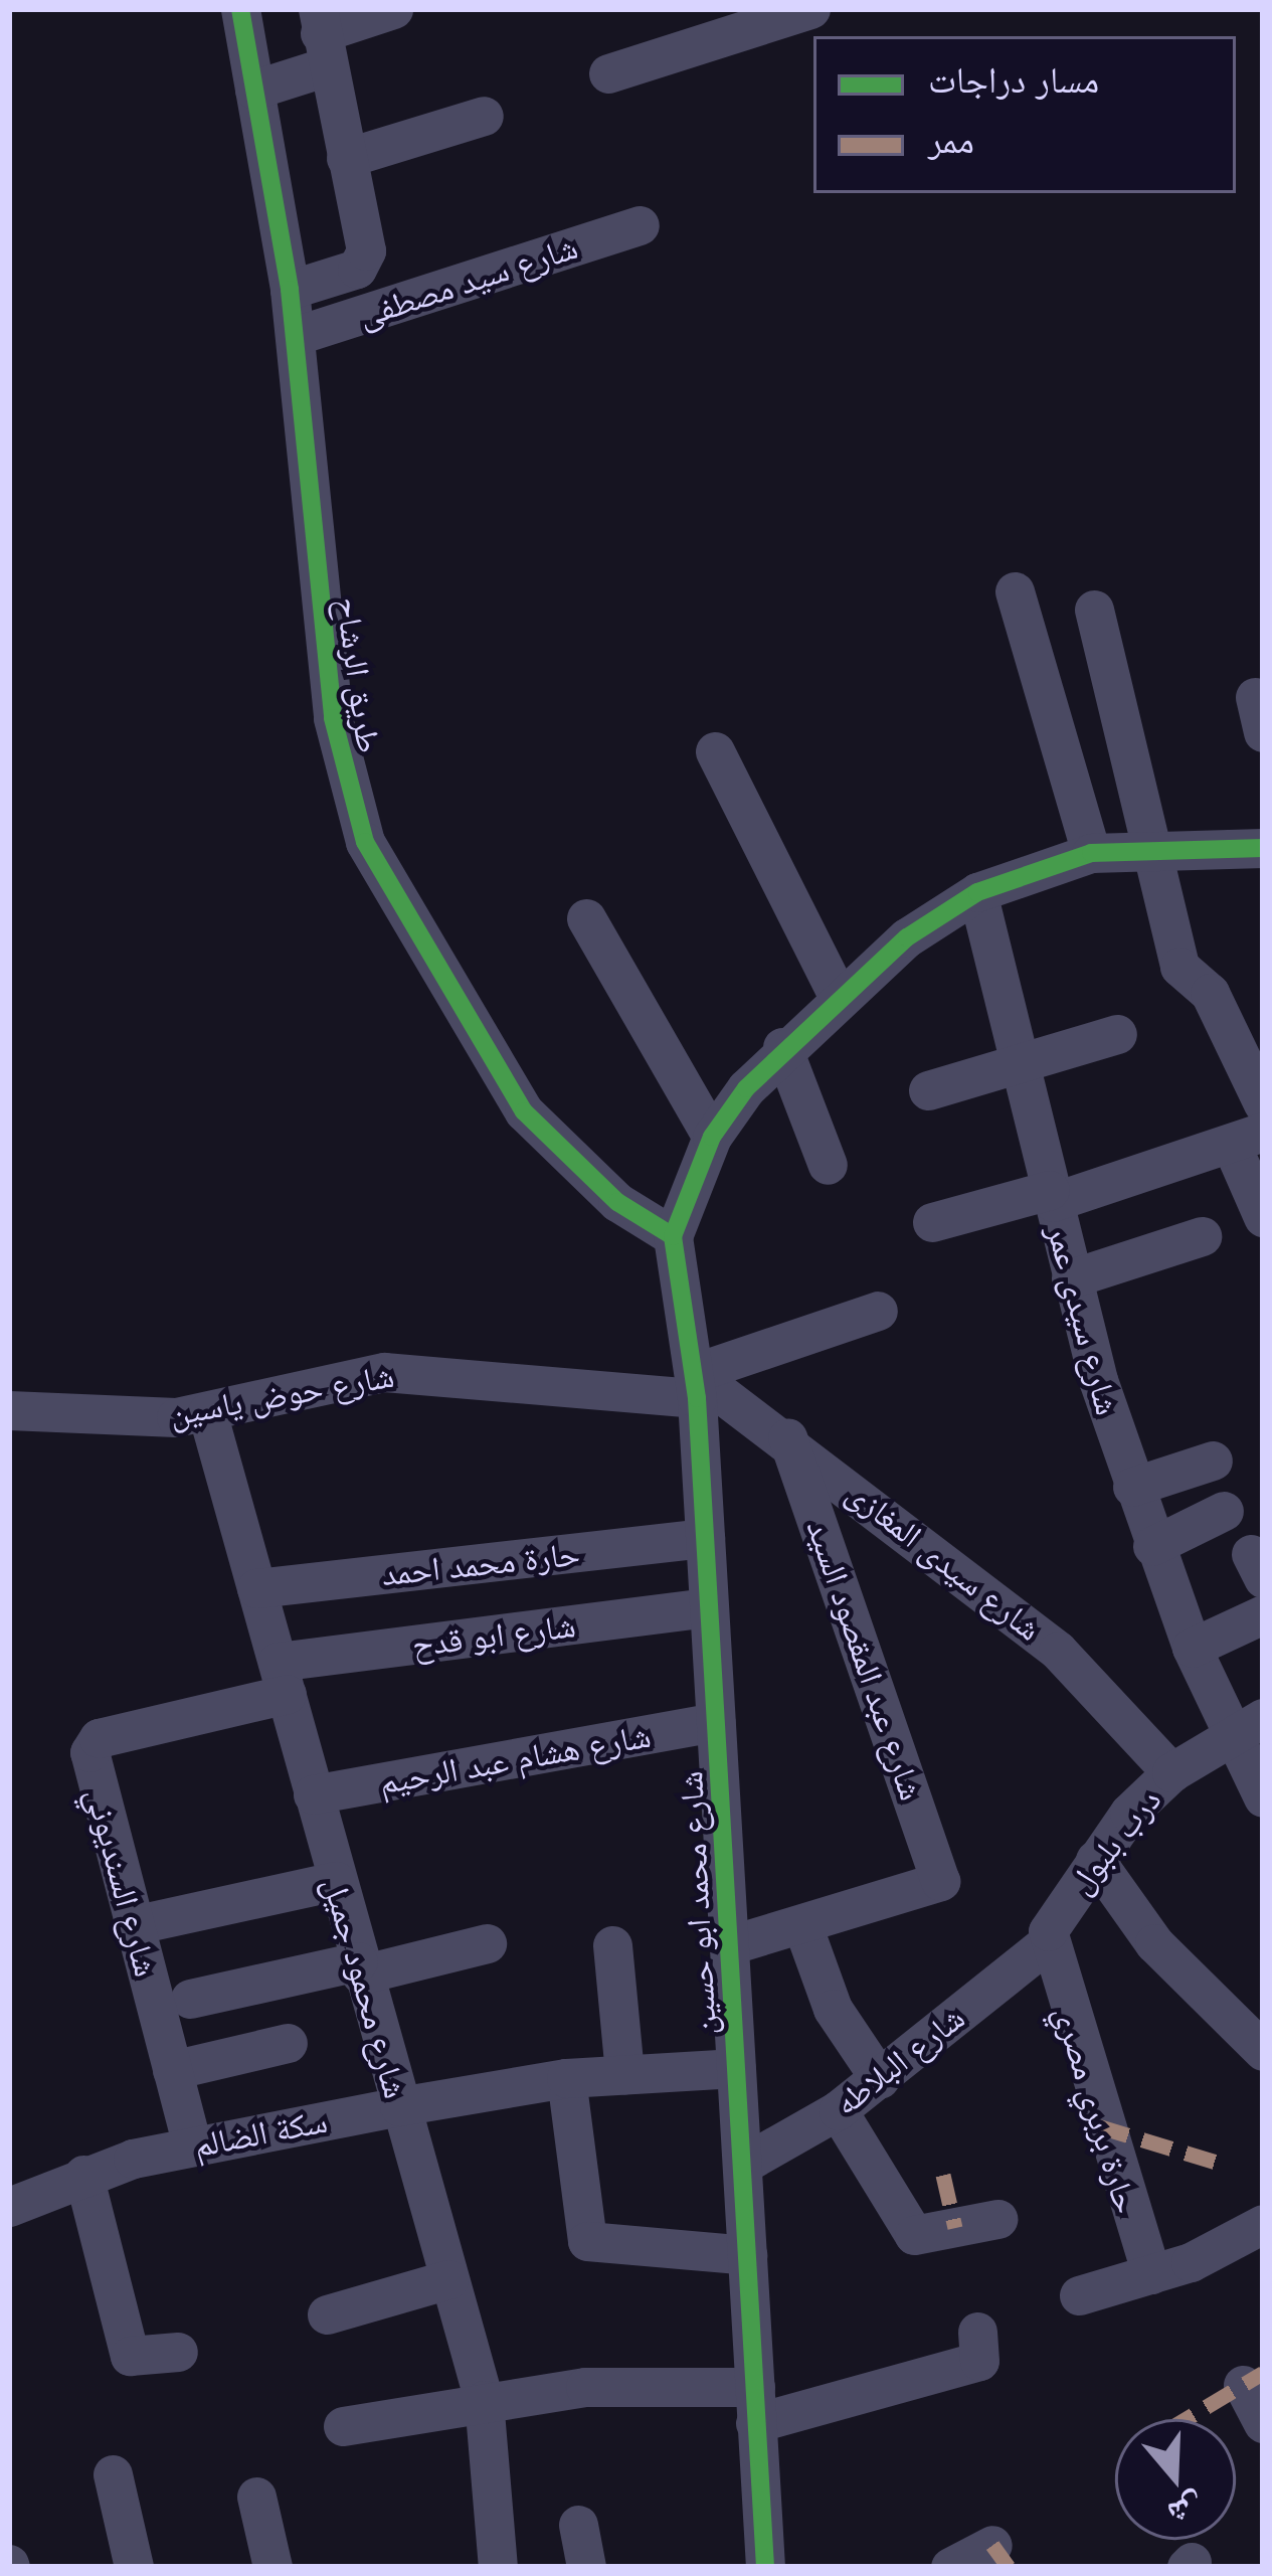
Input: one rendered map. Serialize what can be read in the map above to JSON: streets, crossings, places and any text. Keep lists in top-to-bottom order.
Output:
{
  "streets": {
    "street": [
      "شارع سيد مصطفى",
      "طريق الرشاح",
      "شارع سيدى عمر",
      "شارع حوض ياسين",
      "شارع سيدى المغازى",
      "حارة محمد احمد",
      "شارع ابو قدح",
      "شارع عبد المقصود السيد",
      "شارع هشام عبد الرحيم",
      "درب بلبول",
      "شارع السنديوني",
      "شارع محمد ابو حسين",
      "شارع محمود جميل",
      "شارع البلاطه",
      "حارة بربري مصري",
      "سكة الضالم"
    ]
  },
  "crossings": [
    ["شارع سيد مصطفى", "طريق الرشاح"],
    ["طريق الرشاح", "شارع محمد ابو حسين"],
    ["شارع سيدى عمر", "درب بلبول"],
    ["شارع حوض ياسين", "شارع سيدى المغازى"],
    ["شارع حوض ياسين", "شارع محمد ابو حسين"],
    ["شارع حوض ياسين", "شارع محمود جميل"],
    ["شارع سيدى المغازى", "شارع عبد المقصود السيد"],
    ["شارع سيدى المغازى", "درب بلبول"],
    ["شارع سيدى المغازى", "شارع محمد ابو حسين"],
    ["حارة محمد احمد", "شارع محمد ابو حسين"],
    ["حارة محمد احمد", "شارع محمود جميل"],
    ["شارع ابو قدح", "شارع السنديوني"],
    ["شارع ابو قدح", "شارع محمد ابو حسين"],
    ["شارع ابو قدح", "شارع محمود جميل"],
    ["شارع هشام عبد الرحيم", "شارع محمد ابو حسين"],
    ["شارع هشام عبد الرحيم", "شارع محمود جميل"],
    ["درب بلبول", "شارع البلاطه"],
    ["درب بلبول", "حارة بربري مصري"],
    ["شارع السنديوني", "شارع محمود جميل"],
    ["شارع السنديوني", "سكة الضالم"],
    ["شارع محمد ابو حسين", "شارع البلاطه"],
    ["شارع محمد ابو حسين", "سكة الضالم"],
    ["شارع محمود جميل", "سكة الضالم"],
    ["شارع البلاطه", "حارة بربري مصري"]
  ],
  "legend": ["مسار دراجات", "ممر"],
  "north": "bottom"
}
